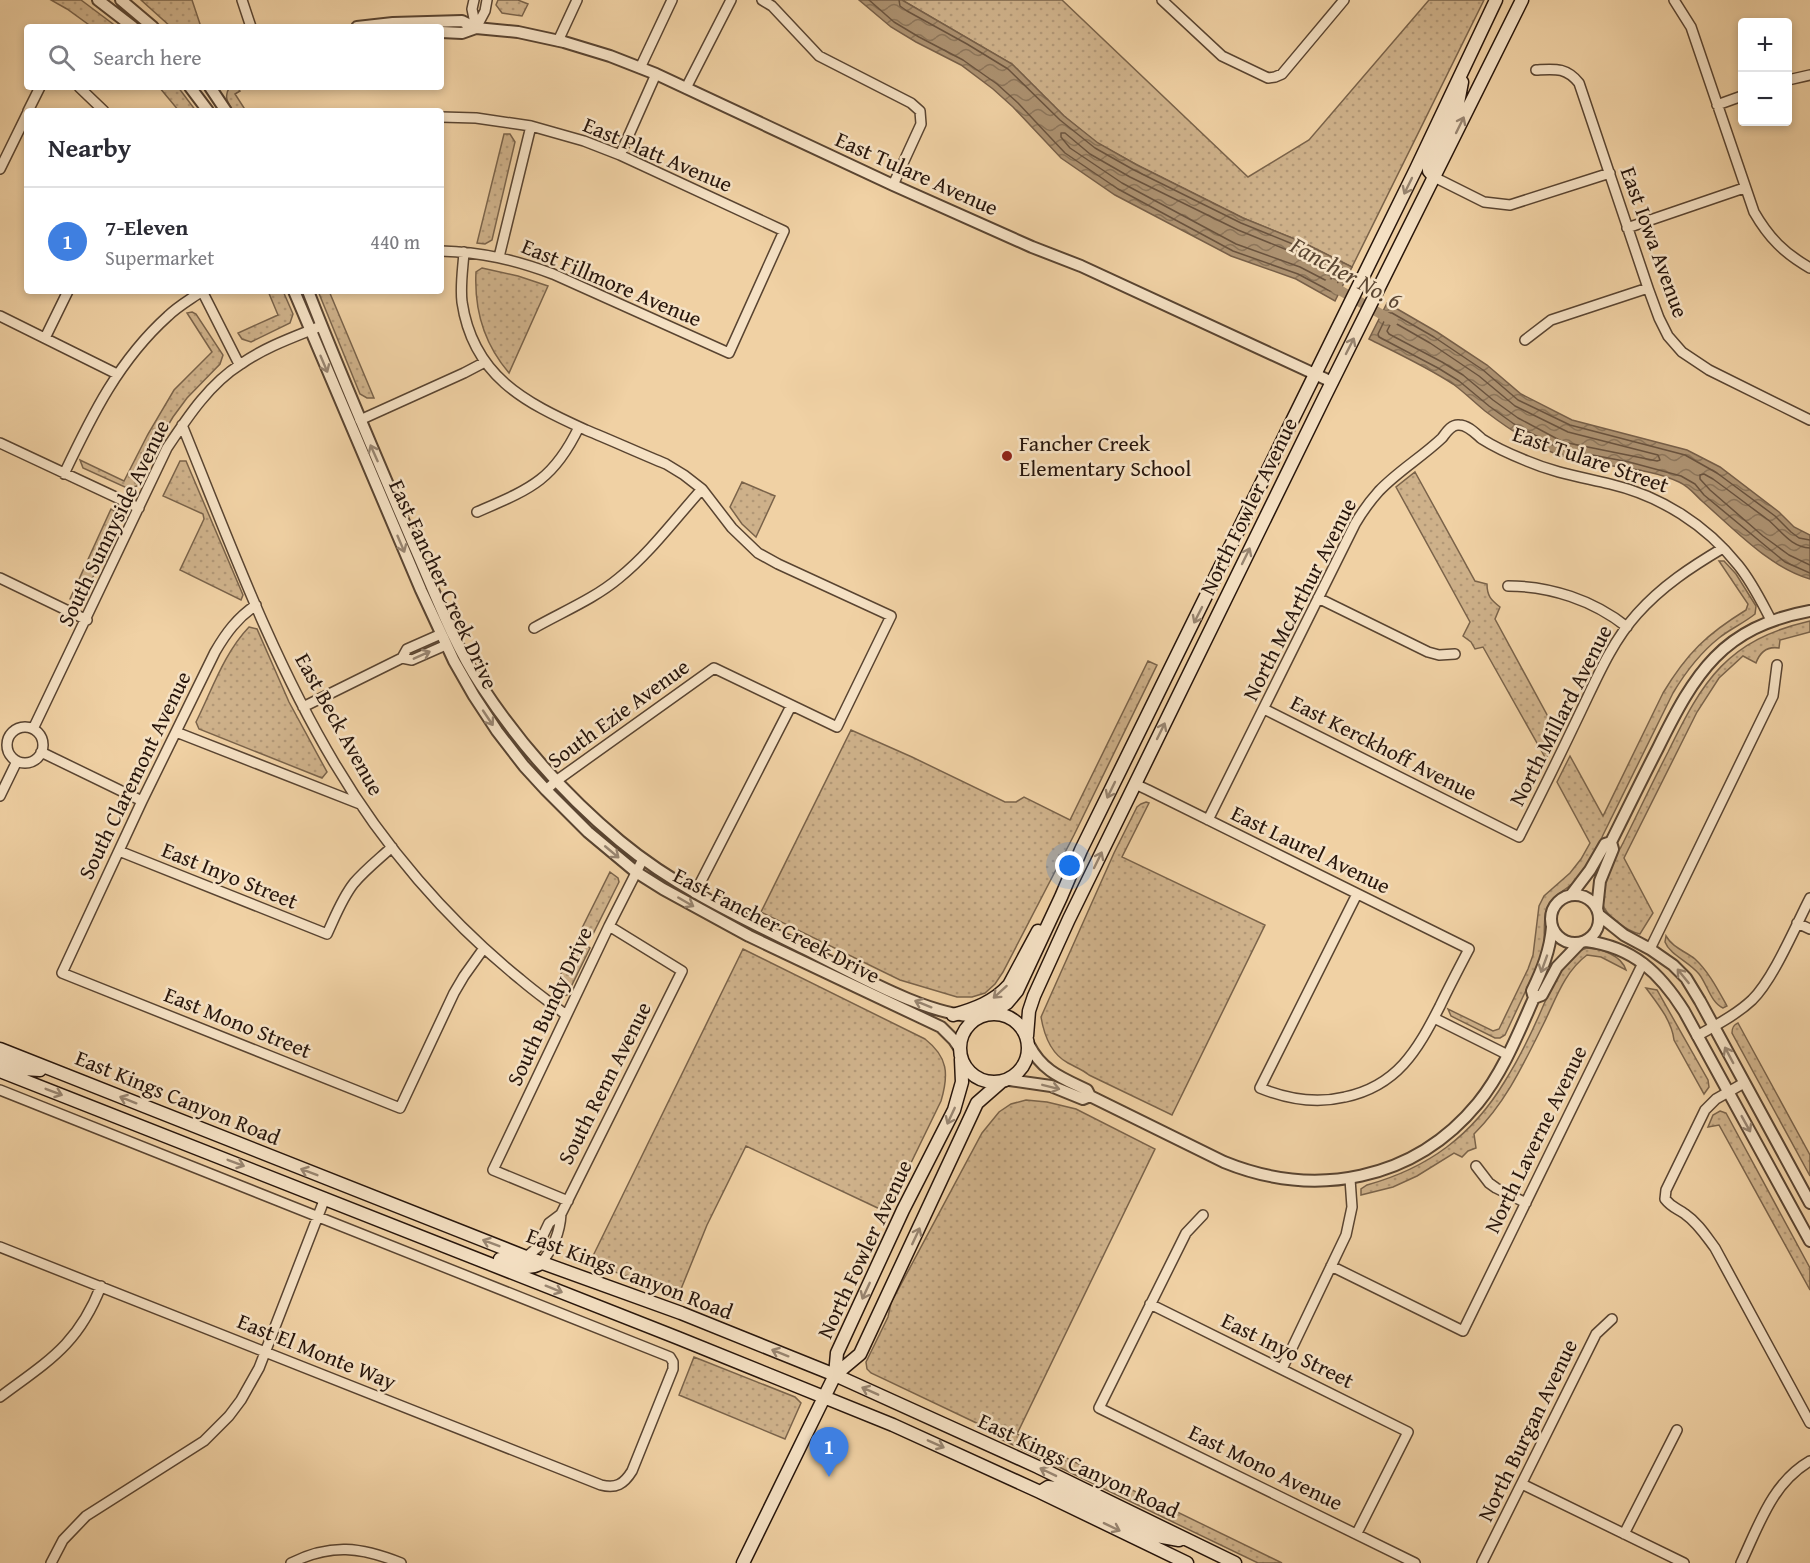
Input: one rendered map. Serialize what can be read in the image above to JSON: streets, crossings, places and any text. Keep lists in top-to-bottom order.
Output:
{
  "streets": {
    "main road": ["North Fowler Avenue", "East Kings Canyon Road"],
    "street": [
      "East Platt Avenue",
      "East Tulare Avenue",
      "East Iowa Avenue",
      "East Fillmore Avenue",
      "East Tulare Street",
      "South Sunnyside Avenue",
      "East Fancher Creek Drive",
      "North McArthur Avenue",
      "South Ezie Avenue",
      "North Millard Avenue",
      "East Beck Avenue",
      "East Kerckhoff Avenue",
      "South Claremont Avenue",
      "East Laurel Avenue",
      "East Inyo Street",
      "South Bundy Drive",
      "East Mono Street",
      "South Renn Avenue",
      "North Laverne Avenue",
      "East El Monte Way",
      "North Burgan Avenue",
      "East Mono Avenue"
    ]
  },
  "crossings": [
    ["East Platt Avenue", "East Fillmore Avenue"],
    ["East Tulare Avenue", "North Fowler Avenue"],
    ["East Tulare Street", "North McArthur Avenue"],
    ["East Tulare Street", "North Millard Avenue"],
    ["North Fowler Avenue", "East Fancher Creek Drive"],
    ["North Fowler Avenue", "East Laurel Avenue"],
    ["North Fowler Avenue", "East Kings Canyon Road"],
    ["South Sunnyside Avenue", "East Fancher Creek Drive"],
    ["South Sunnyside Avenue", "East Beck Avenue"],
    ["East Fancher Creek Drive", "South Ezie Avenue"],
    ["East Fancher Creek Drive", "South Bundy Drive"],
    ["North McArthur Avenue", "East Kerckhoff Avenue"],
    ["North McArthur Avenue", "East Laurel Avenue"],
    ["North Millard Avenue", "East Kerckhoff Avenue"],
    ["East Beck Avenue", "South Claremont Avenue"],
    ["East Beck Avenue", "East Inyo Street"],
    ["East Beck Avenue", "South Bundy Drive"],
    ["East Beck Avenue", "East Mono Street"],
    ["South Claremont Avenue", "East Inyo Street"],
    ["South Claremont Avenue", "East Mono Street"],
    ["East Inyo Street", "East Mono Avenue"],
    ["South Bundy Drive", "South Renn Avenue"],
    ["South Renn Avenue", "East Kings Canyon Road"]
  ],
  "water": ["Fancher No. 6"],
  "places": ["Fancher Creek Elementary School"],
  "page": {
    "map_buttons": ["+", "−"],
    "search": "Search here",
    "heading": "Nearby",
    "list": [
      {
        "mark": "1",
        "name": "7-Eleven",
        "note": "Supermarket",
        "value": "440 m"
      }
    ],
    "pins": "1"
  }
}
